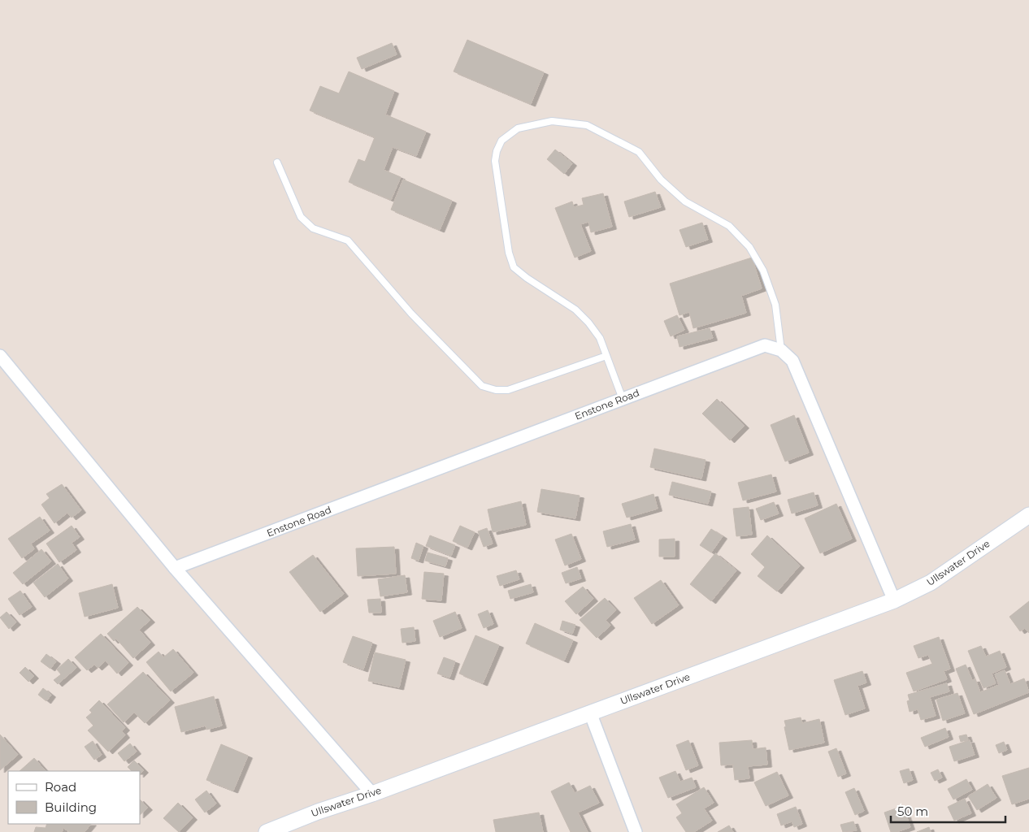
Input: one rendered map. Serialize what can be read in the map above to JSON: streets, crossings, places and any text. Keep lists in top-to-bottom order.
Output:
{
  "streets": {
    "street": ["Enstone Road", "Ullswater Drive"]
  },
  "legend": ["Road", "Building"],
  "scale_bar": "50 m"
}
